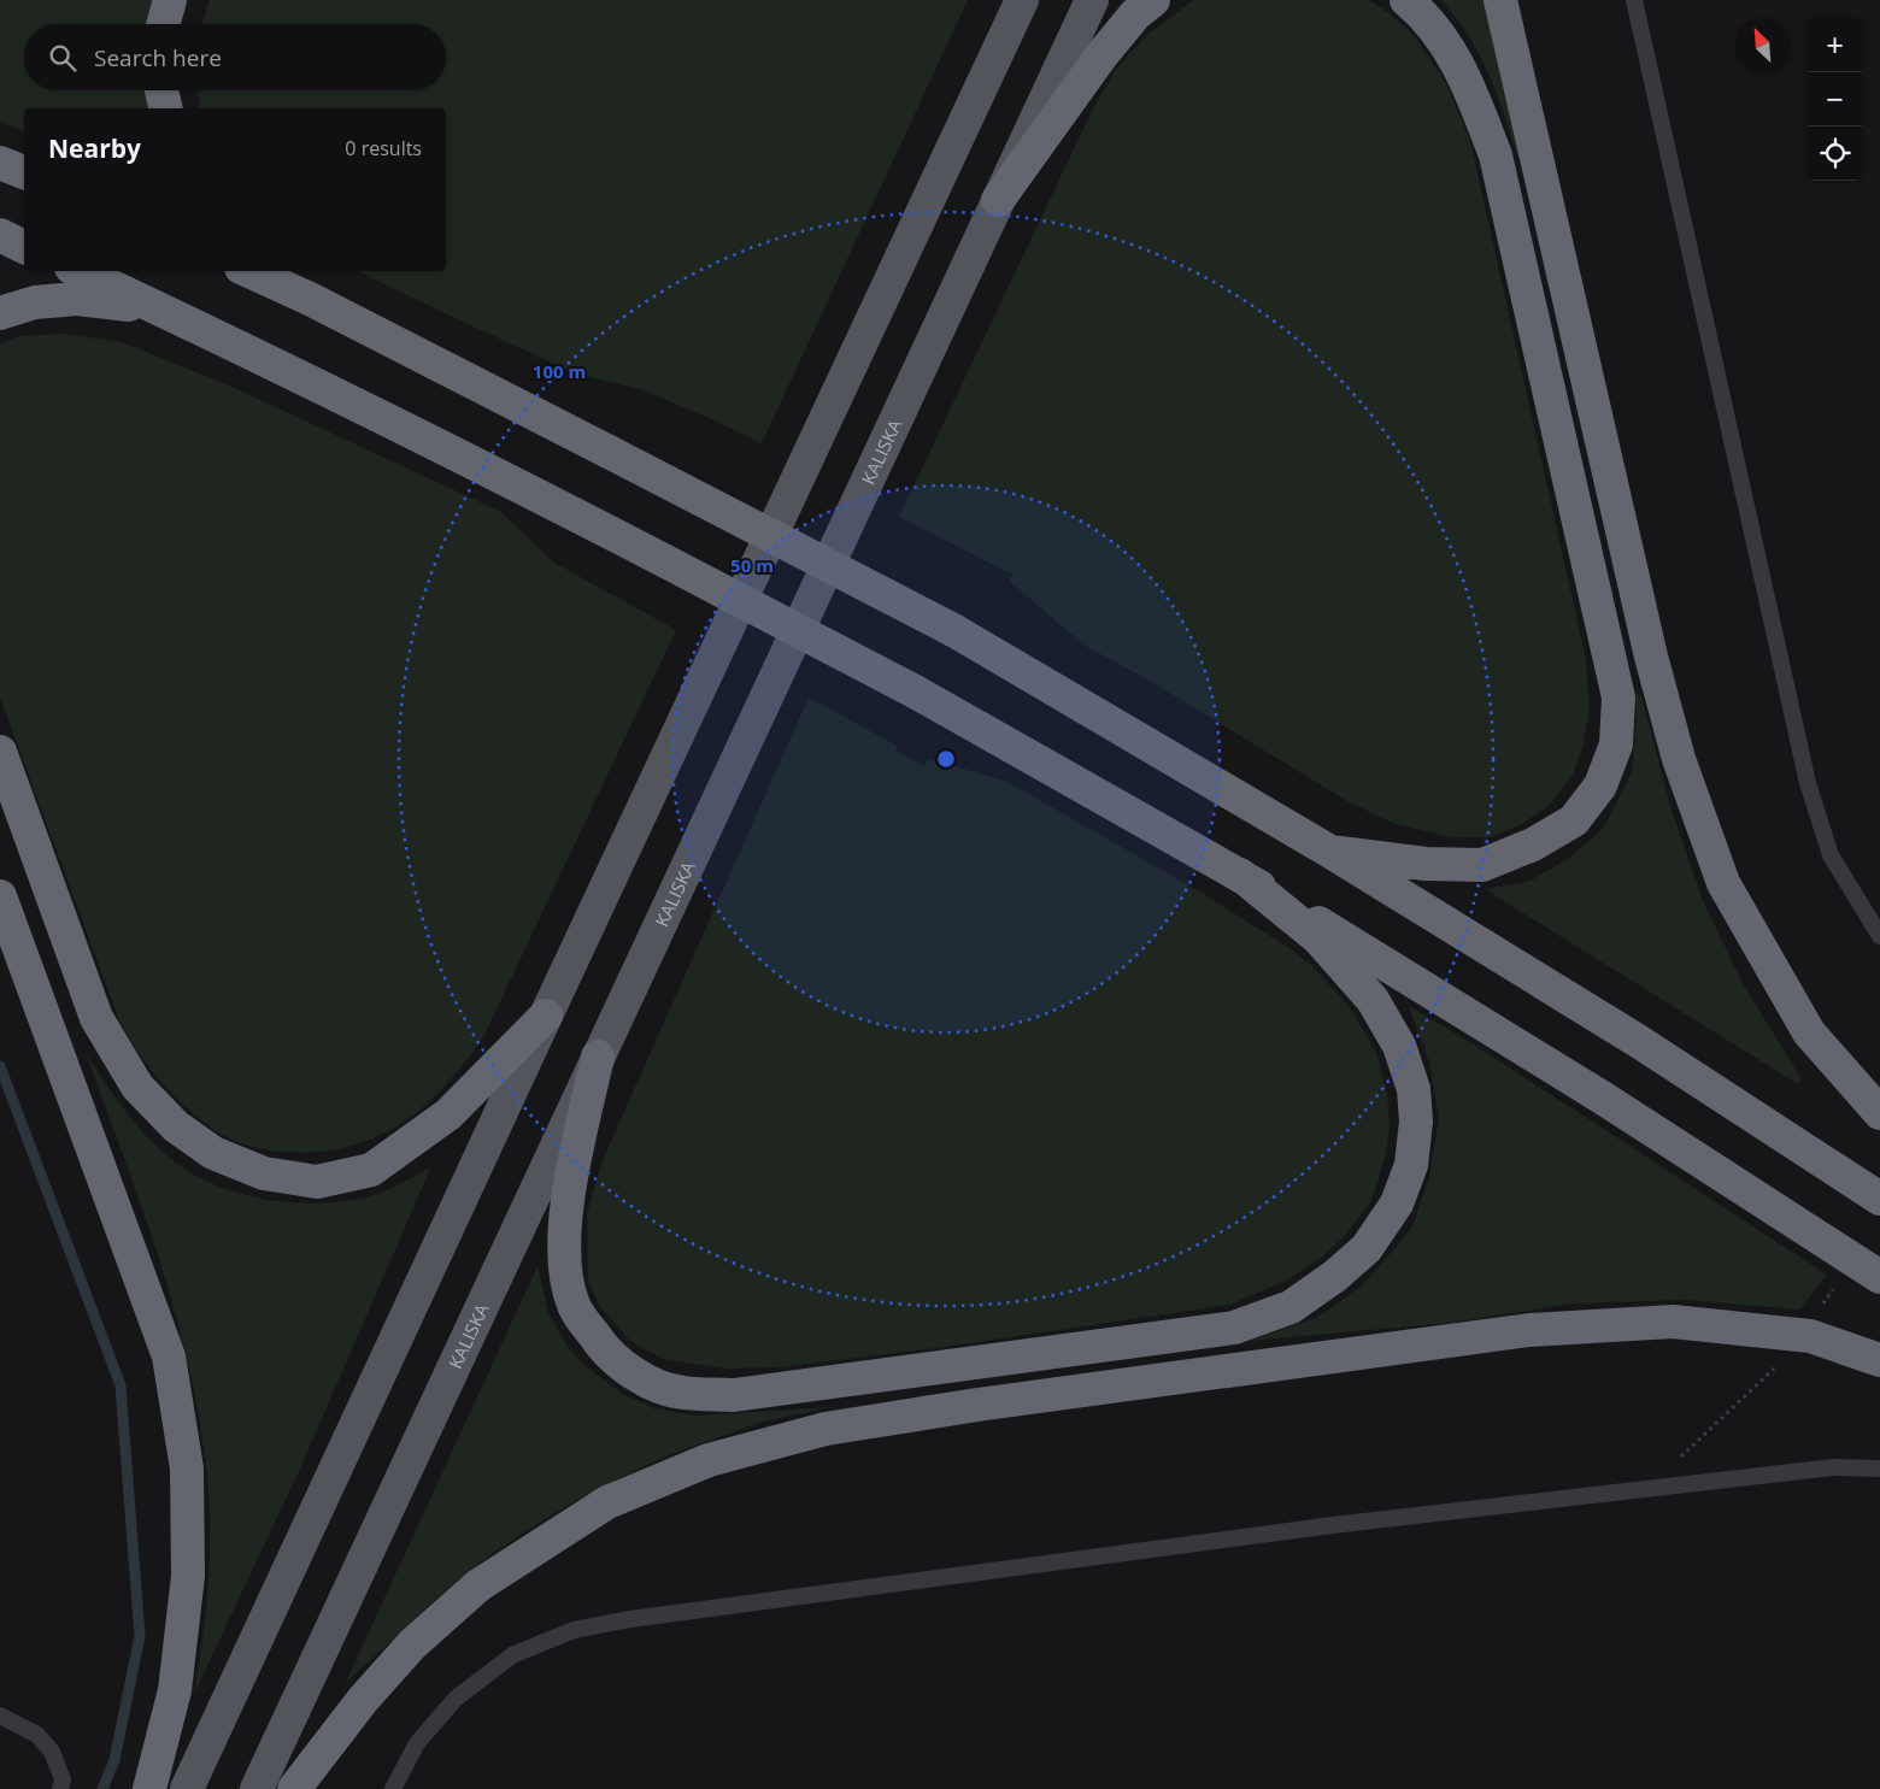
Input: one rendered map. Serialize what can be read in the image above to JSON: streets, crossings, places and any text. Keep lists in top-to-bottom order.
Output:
{
  "streets": {
    "main road": ["KALISKA"]
  },
  "north": "top left",
  "page": {
    "map_buttons": ["+", "−"],
    "search": "Search here",
    "heading": ["Nearby", "0 results"]
  },
  "rings": ["100 m", "50 m"]
}
